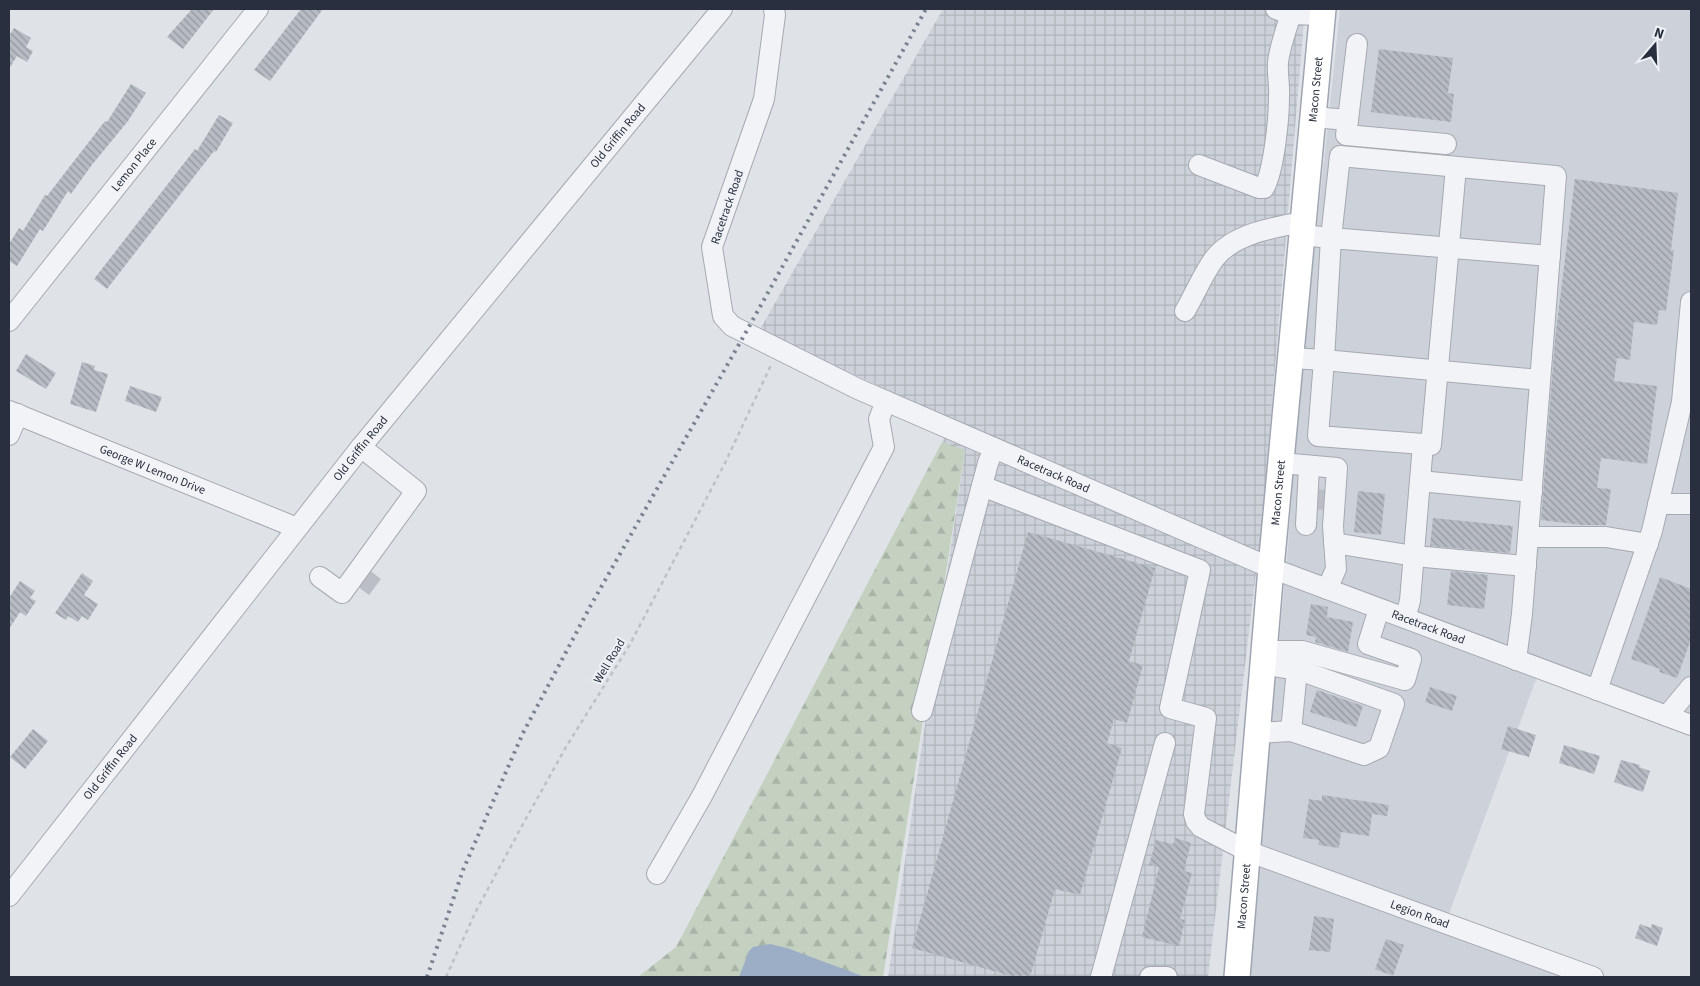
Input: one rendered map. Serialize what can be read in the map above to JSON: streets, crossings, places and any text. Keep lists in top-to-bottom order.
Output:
{
  "streets": {
    "main road": ["Macon Street"],
    "street": [
      "Old Griffin Road",
      "Lemon Place",
      "Racetrack Road",
      "George W Lemon Drive",
      "Legion Road"
    ],
    "path": ["Well Road"]
  },
  "crossings": [
    ["Macon Street", "Racetrack Road"],
    ["Macon Street", "Legion Road"],
    ["Old Griffin Road", "George W Lemon Drive"],
    ["Racetrack Road", "Well Road"]
  ],
  "north": "top"
}
